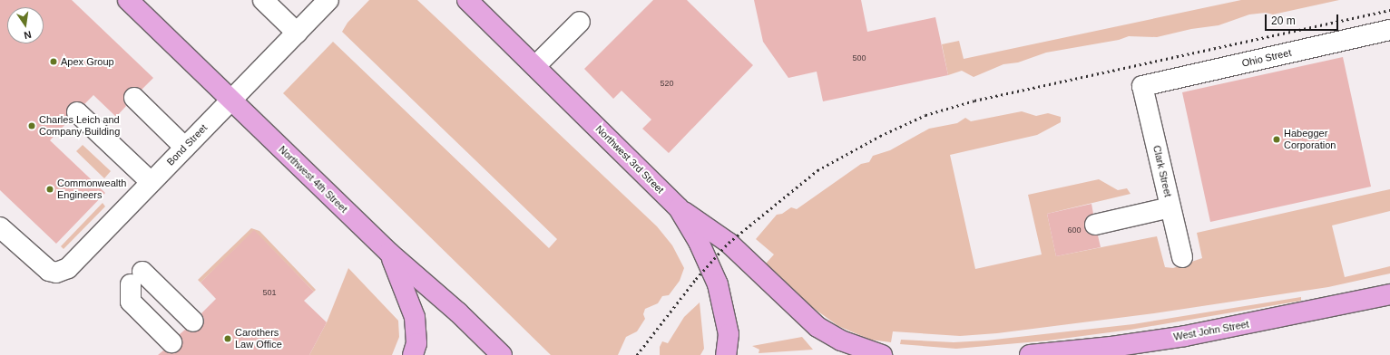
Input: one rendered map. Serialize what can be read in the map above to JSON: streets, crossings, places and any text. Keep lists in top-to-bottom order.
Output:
{
  "streets": {
    "main road": ["Northwest 3rd Street", "Northwest 4th Street", "West John Street"],
    "street": ["Ohio Street", "Bond Street", "Clark Street"]
  },
  "crossings": [
    ["Ohio Street", "Clark Street"],
    ["Bond Street", "Northwest 4th Street"]
  ],
  "places": [
    "Apex Group",
    "Charles Leich and Company Building",
    "Habegger Corporation",
    "Commonwealth Engineers",
    "Carothers Law Office"
  ],
  "house_numbers": [
    "500",
    "520",
    "600",
    "501"
  ],
  "scale_bar": "20 m",
  "north": "bottom"
}
